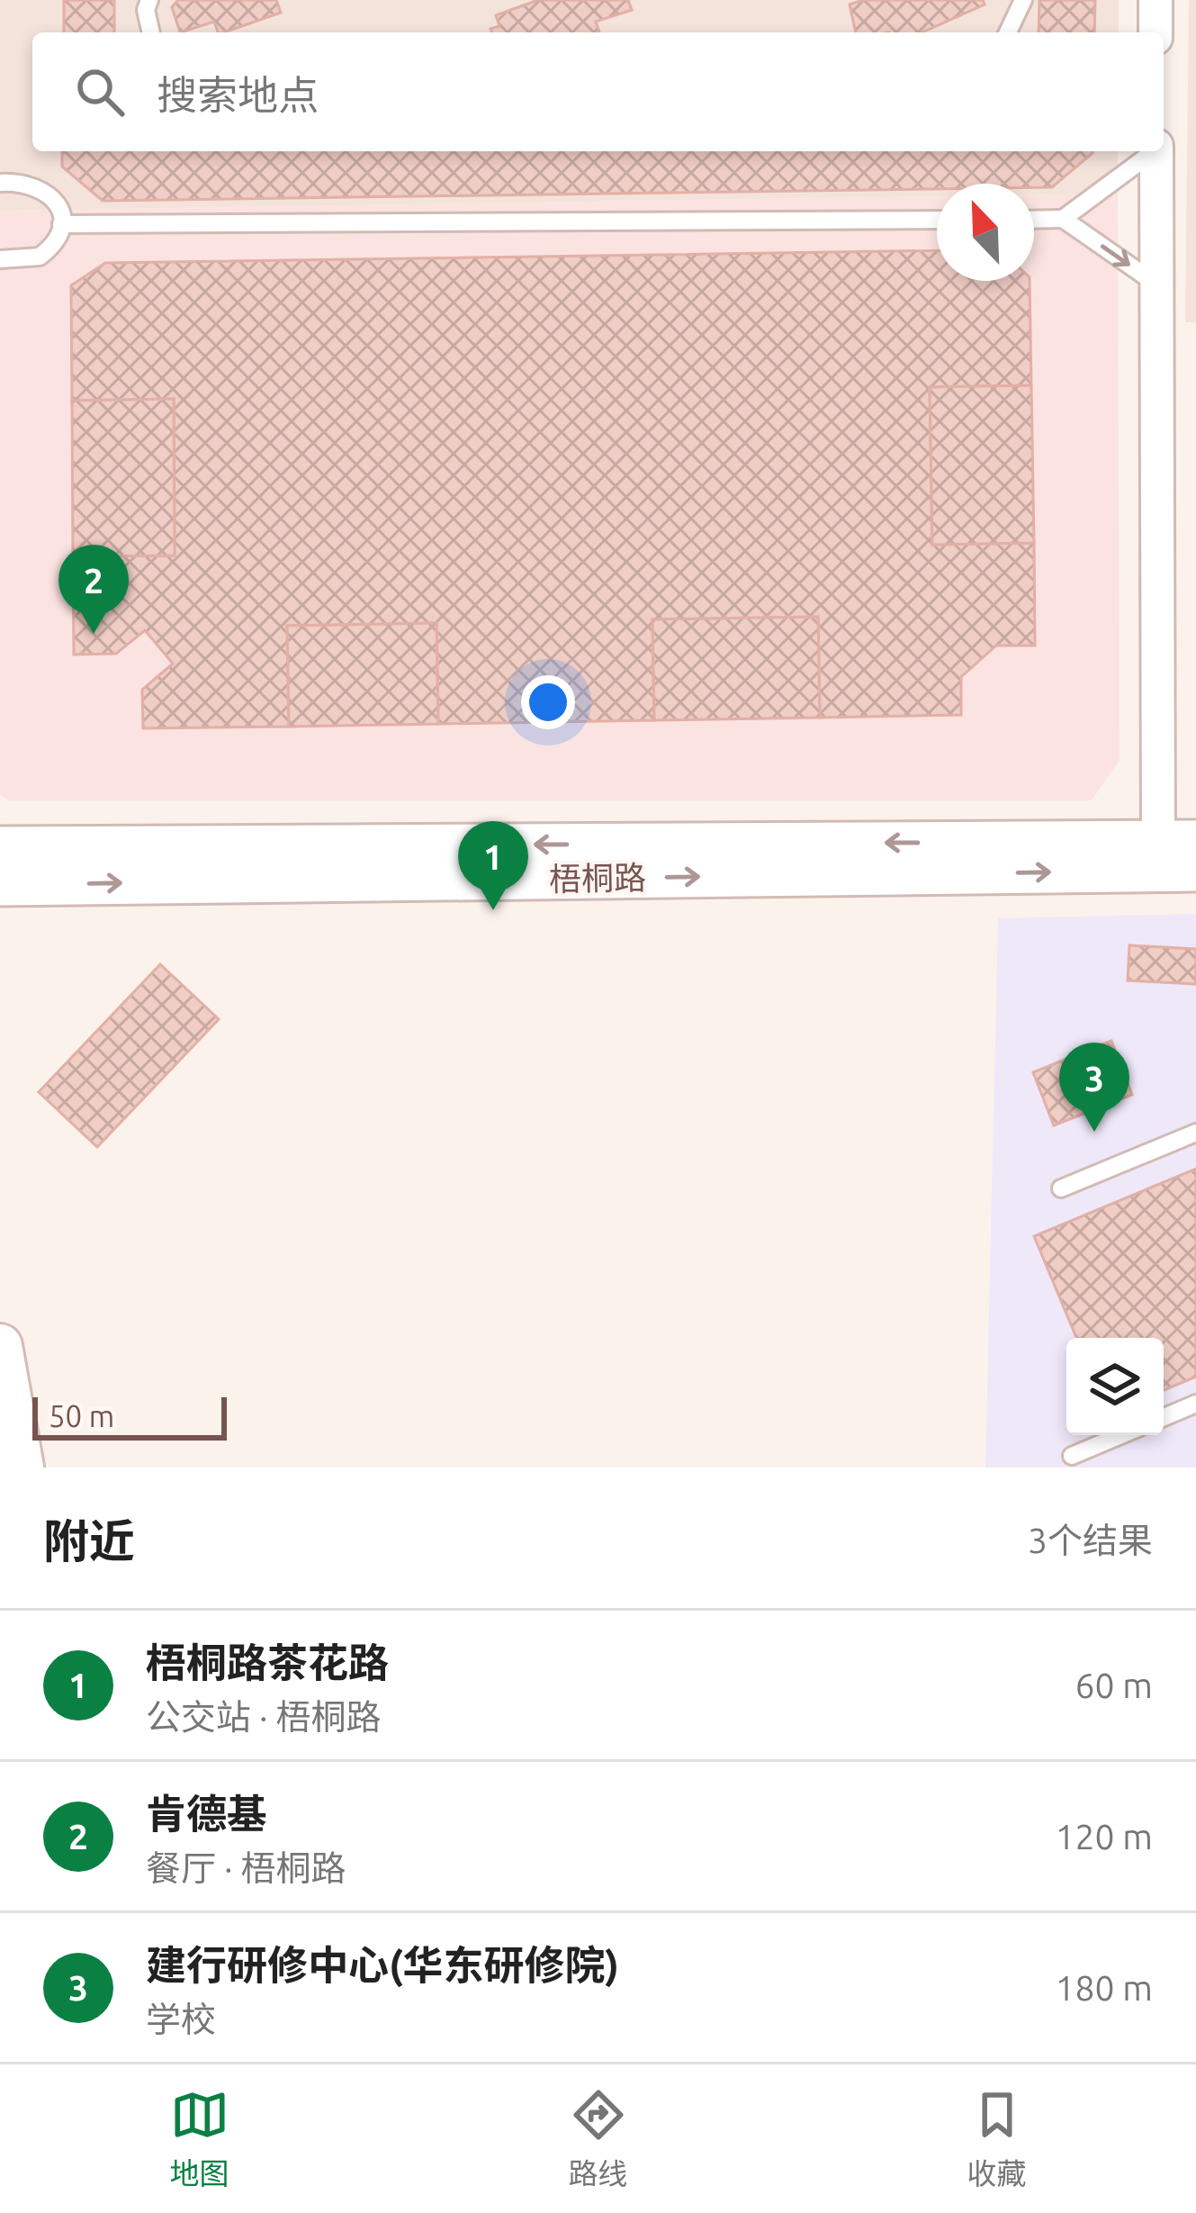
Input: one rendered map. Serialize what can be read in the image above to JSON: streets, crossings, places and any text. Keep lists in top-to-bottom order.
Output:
{
  "streets": {
    "street": ["梧桐路"]
  },
  "scale_bar": "50 m",
  "north": "top left",
  "page": {
    "search": "搜索地点",
    "pins": ["2", "1", "3"],
    "scale": "50 m",
    "heading": ["附近", "3个结果"],
    "list": [
      {
        "mark": "1",
        "name": "梧桐路茶花路",
        "note": "公交站 · 梧桐路",
        "value": "60 m"
      },
      {
        "mark": "2",
        "name": "肯德基",
        "note": "餐厅 · 梧桐路",
        "value": "120 m"
      },
      {
        "mark": "3",
        "name": "建行研修中心(华东研修院)",
        "note": "学校",
        "value": "180 m"
      }
    ],
    "nav": ["地图", "路线", "收藏"]
  }
}
